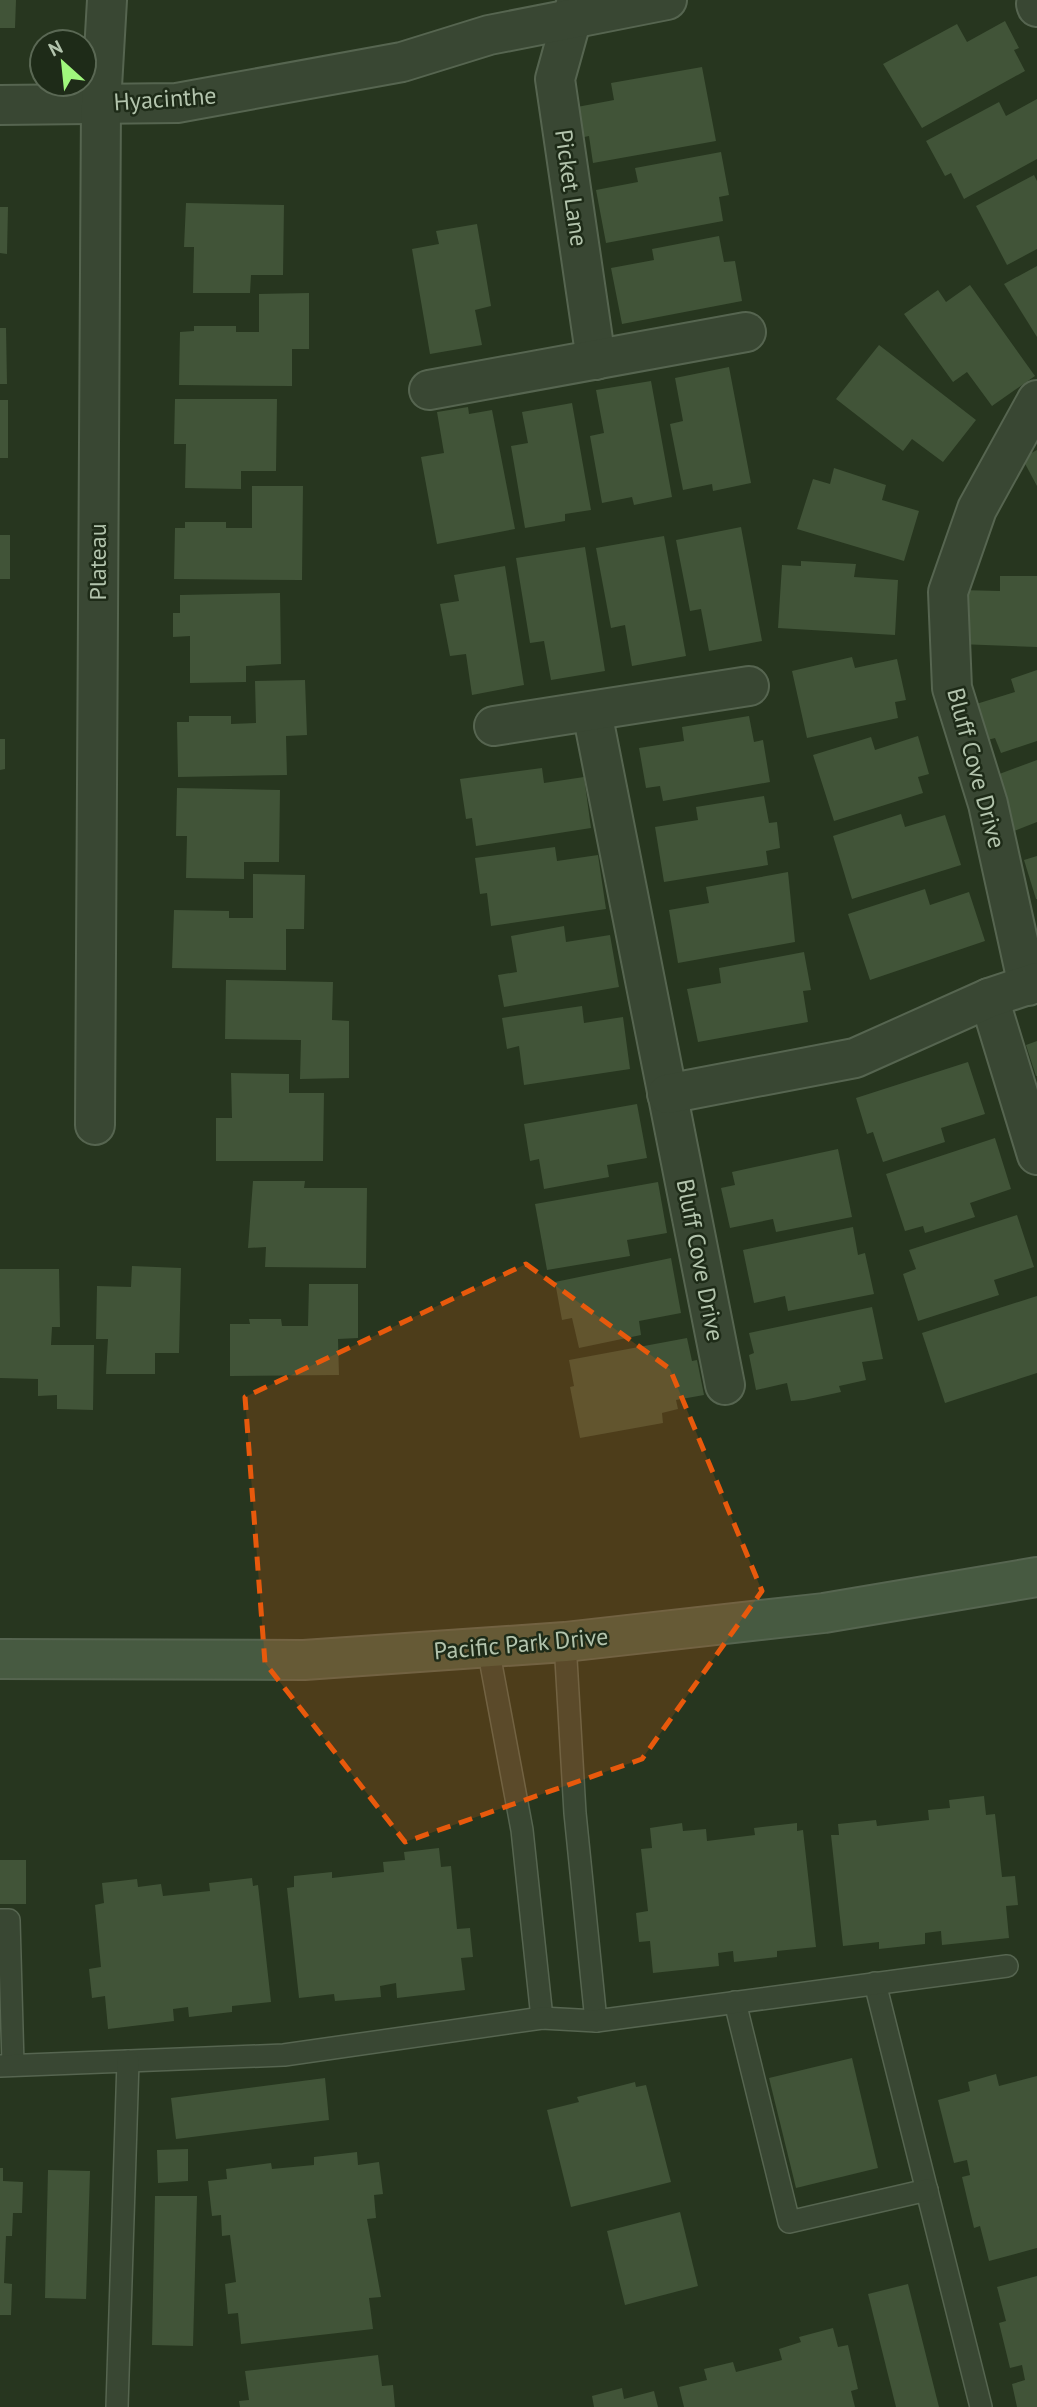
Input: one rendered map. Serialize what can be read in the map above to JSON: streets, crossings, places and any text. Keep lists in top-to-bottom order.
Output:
{
  "streets": {
    "main road": ["Pacific Park Drive"],
    "street": [
      "Hyacinthe",
      "Picket Lane",
      "Plateau",
      "Bluff Cove Drive"
    ]
  },
  "crossings": [
    ["Hyacinthe", "Picket Lane"],
    ["Hyacinthe", "Plateau"]
  ],
  "north": "top left"
}
